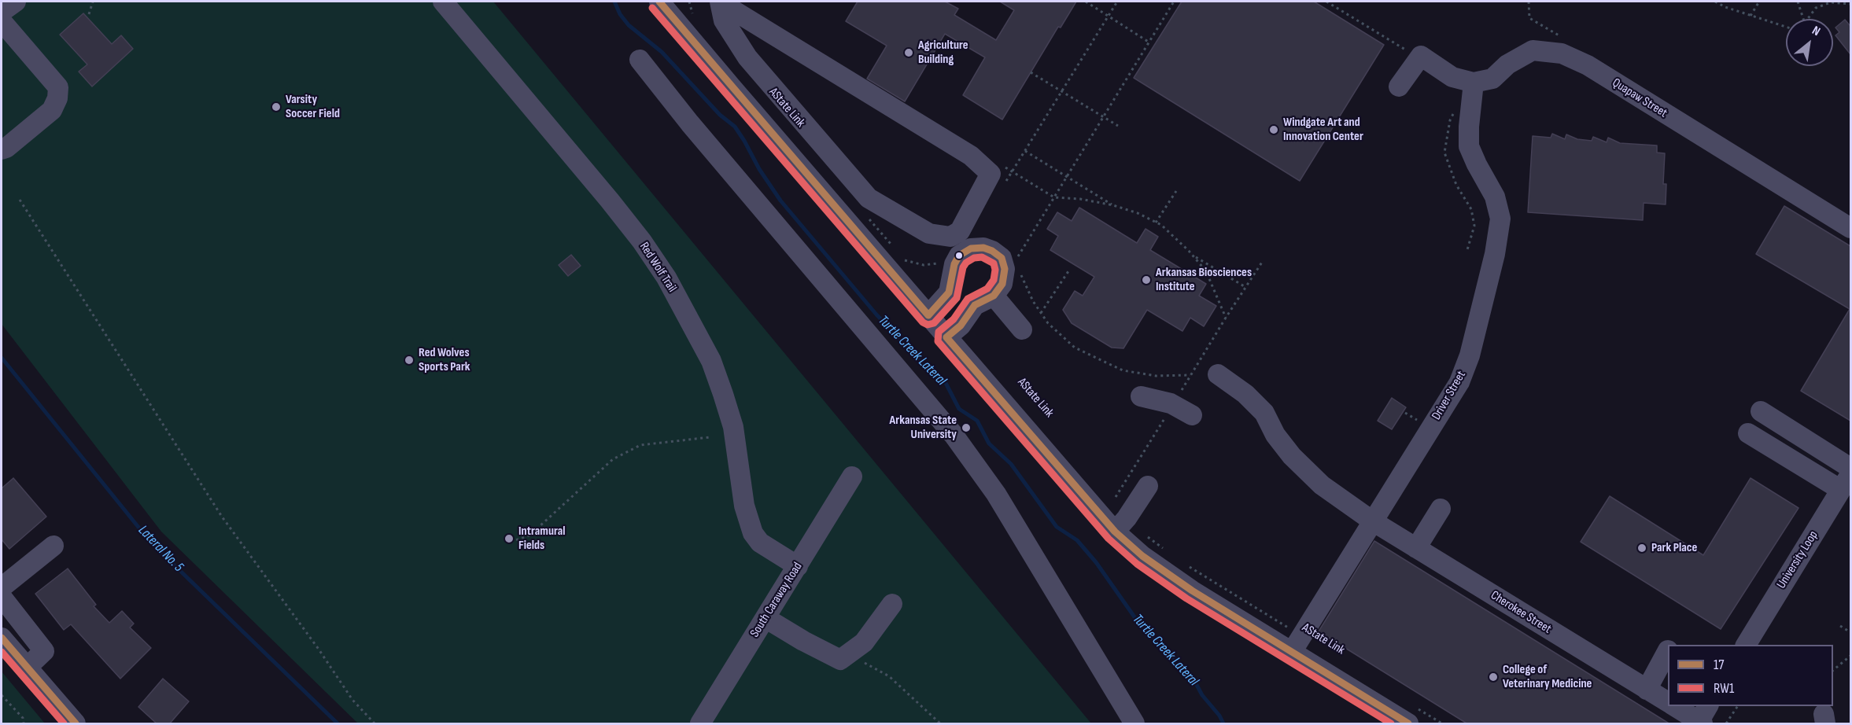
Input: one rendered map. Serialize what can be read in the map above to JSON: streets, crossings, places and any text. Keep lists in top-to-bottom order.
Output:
{
  "streets": {
    "street": [
      "Quapaw Street",
      "Red Wolf Trail",
      "Driver Street",
      "University Loop",
      "South Caraway Road",
      "Cherokee Street"
    ],
    "path": ["AState Link"]
  },
  "crossings": [
    ["Quapaw Street", "Driver Street"],
    ["AState Link", "Driver Street"],
    ["Red Wolf Trail", "South Caraway Road"],
    ["Driver Street", "Cherokee Street"]
  ],
  "water": ["Turtle Creek Lateral", "Lateral No. 5"],
  "places": [
    "Agriculture Building",
    "Varsity Soccer Field",
    "Windgate Art and Innovation Center",
    "Arkansas Biosciences Institute",
    "Red Wolves Sports Park",
    "Arkansas State University",
    "Intramural Fields",
    "Park Place",
    "College of Veterinary Medicine"
  ],
  "lines": ["transit line 17", "transit line RW1"],
  "legend": ["17", "RW1"],
  "north": "top right"
}
